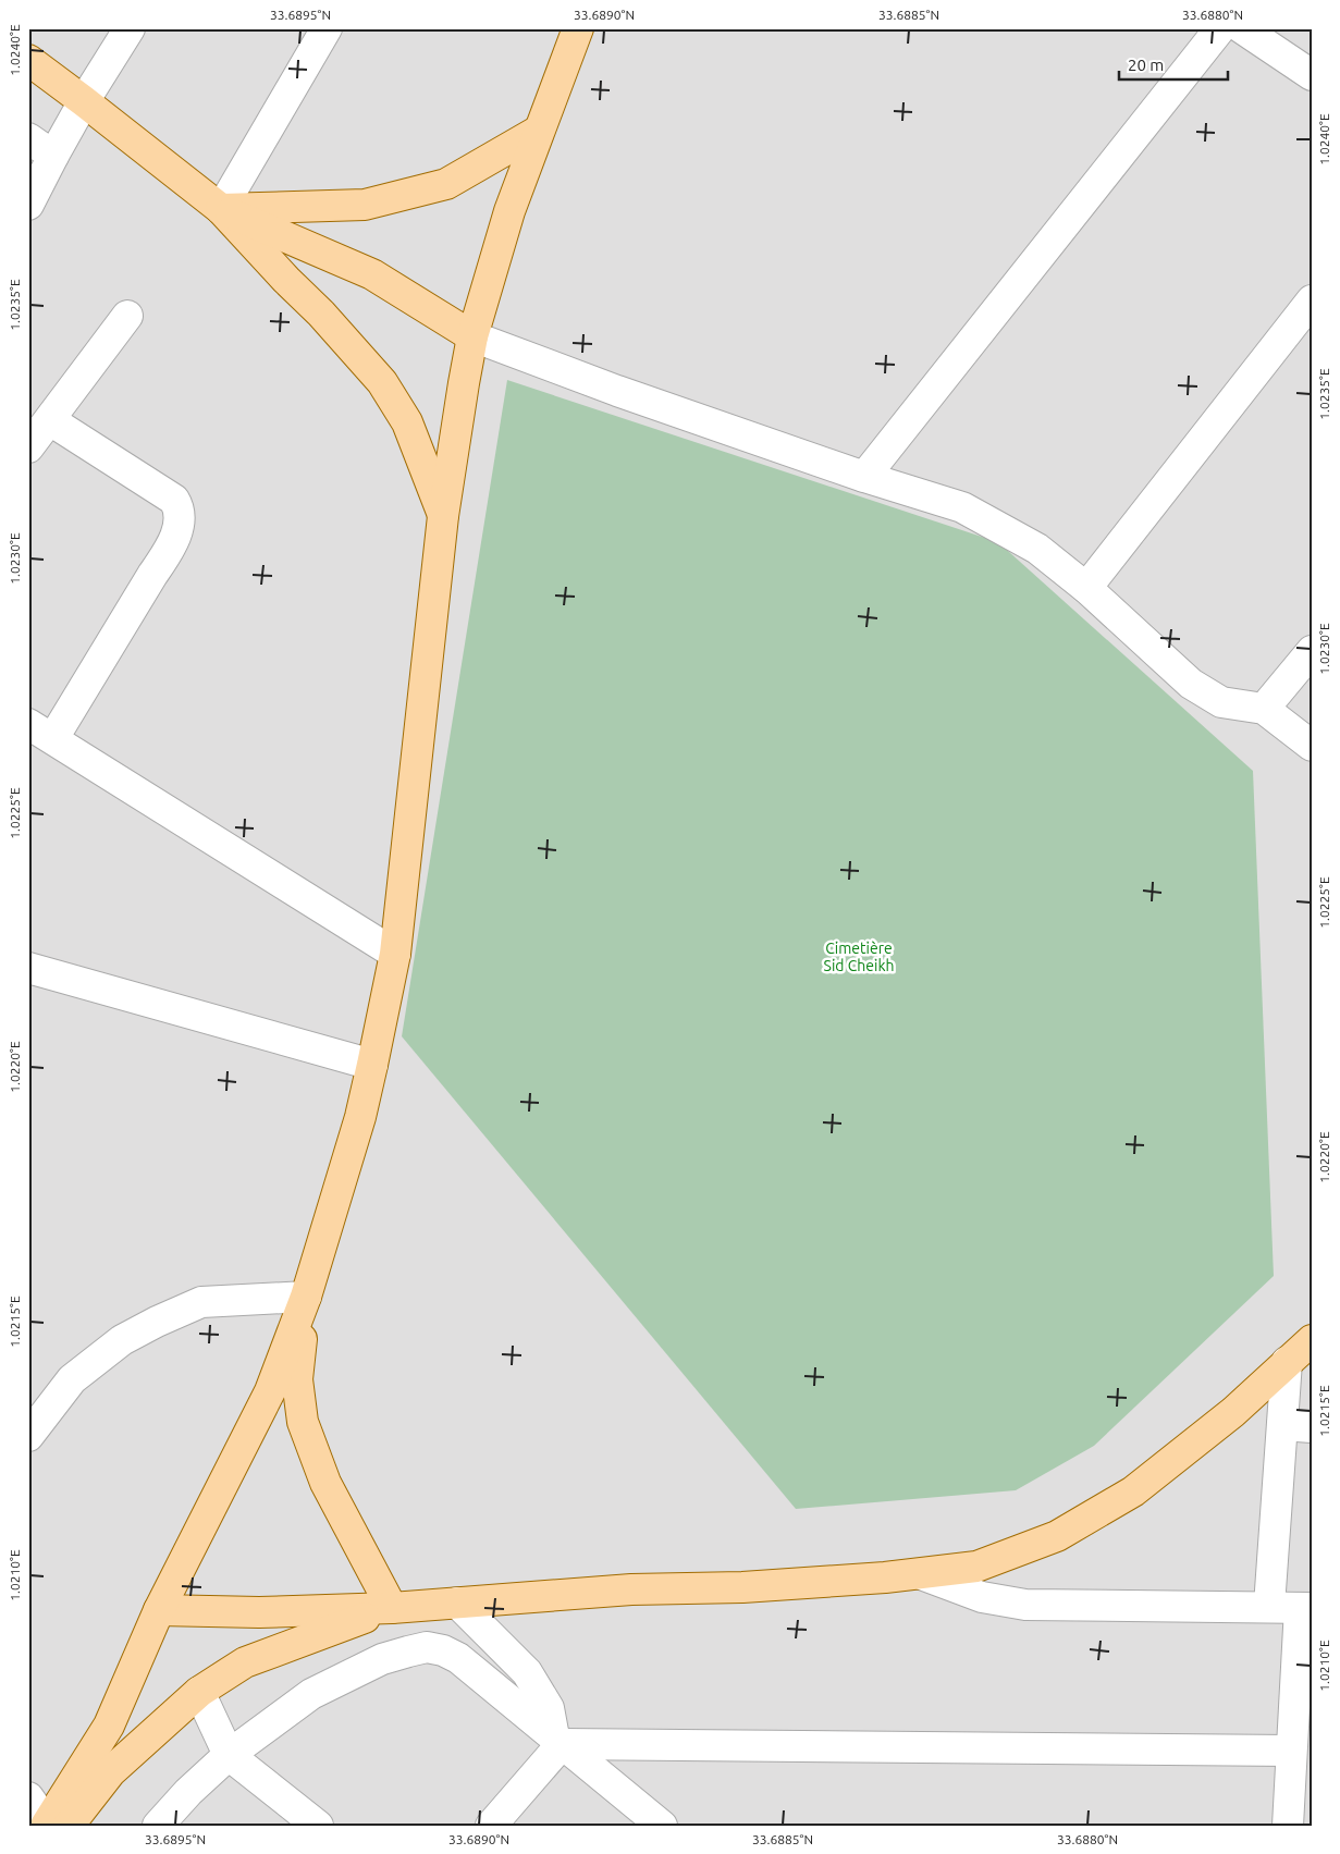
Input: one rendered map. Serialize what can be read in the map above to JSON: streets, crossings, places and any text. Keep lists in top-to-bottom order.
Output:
{
  "parks": ["Cimetière Sid Cheikh"],
  "scale_bar": "20 m",
  "coordinates": [
    "33.6895°N",
    "33.6890°N",
    "33.6885°N",
    "33.6880°N",
    "1.0240°E",
    "1.0235°E",
    "1.0230°E",
    "1.0225°E",
    "1.0220°E",
    "1.0215°E",
    "1.0210°E"
  ]
}
